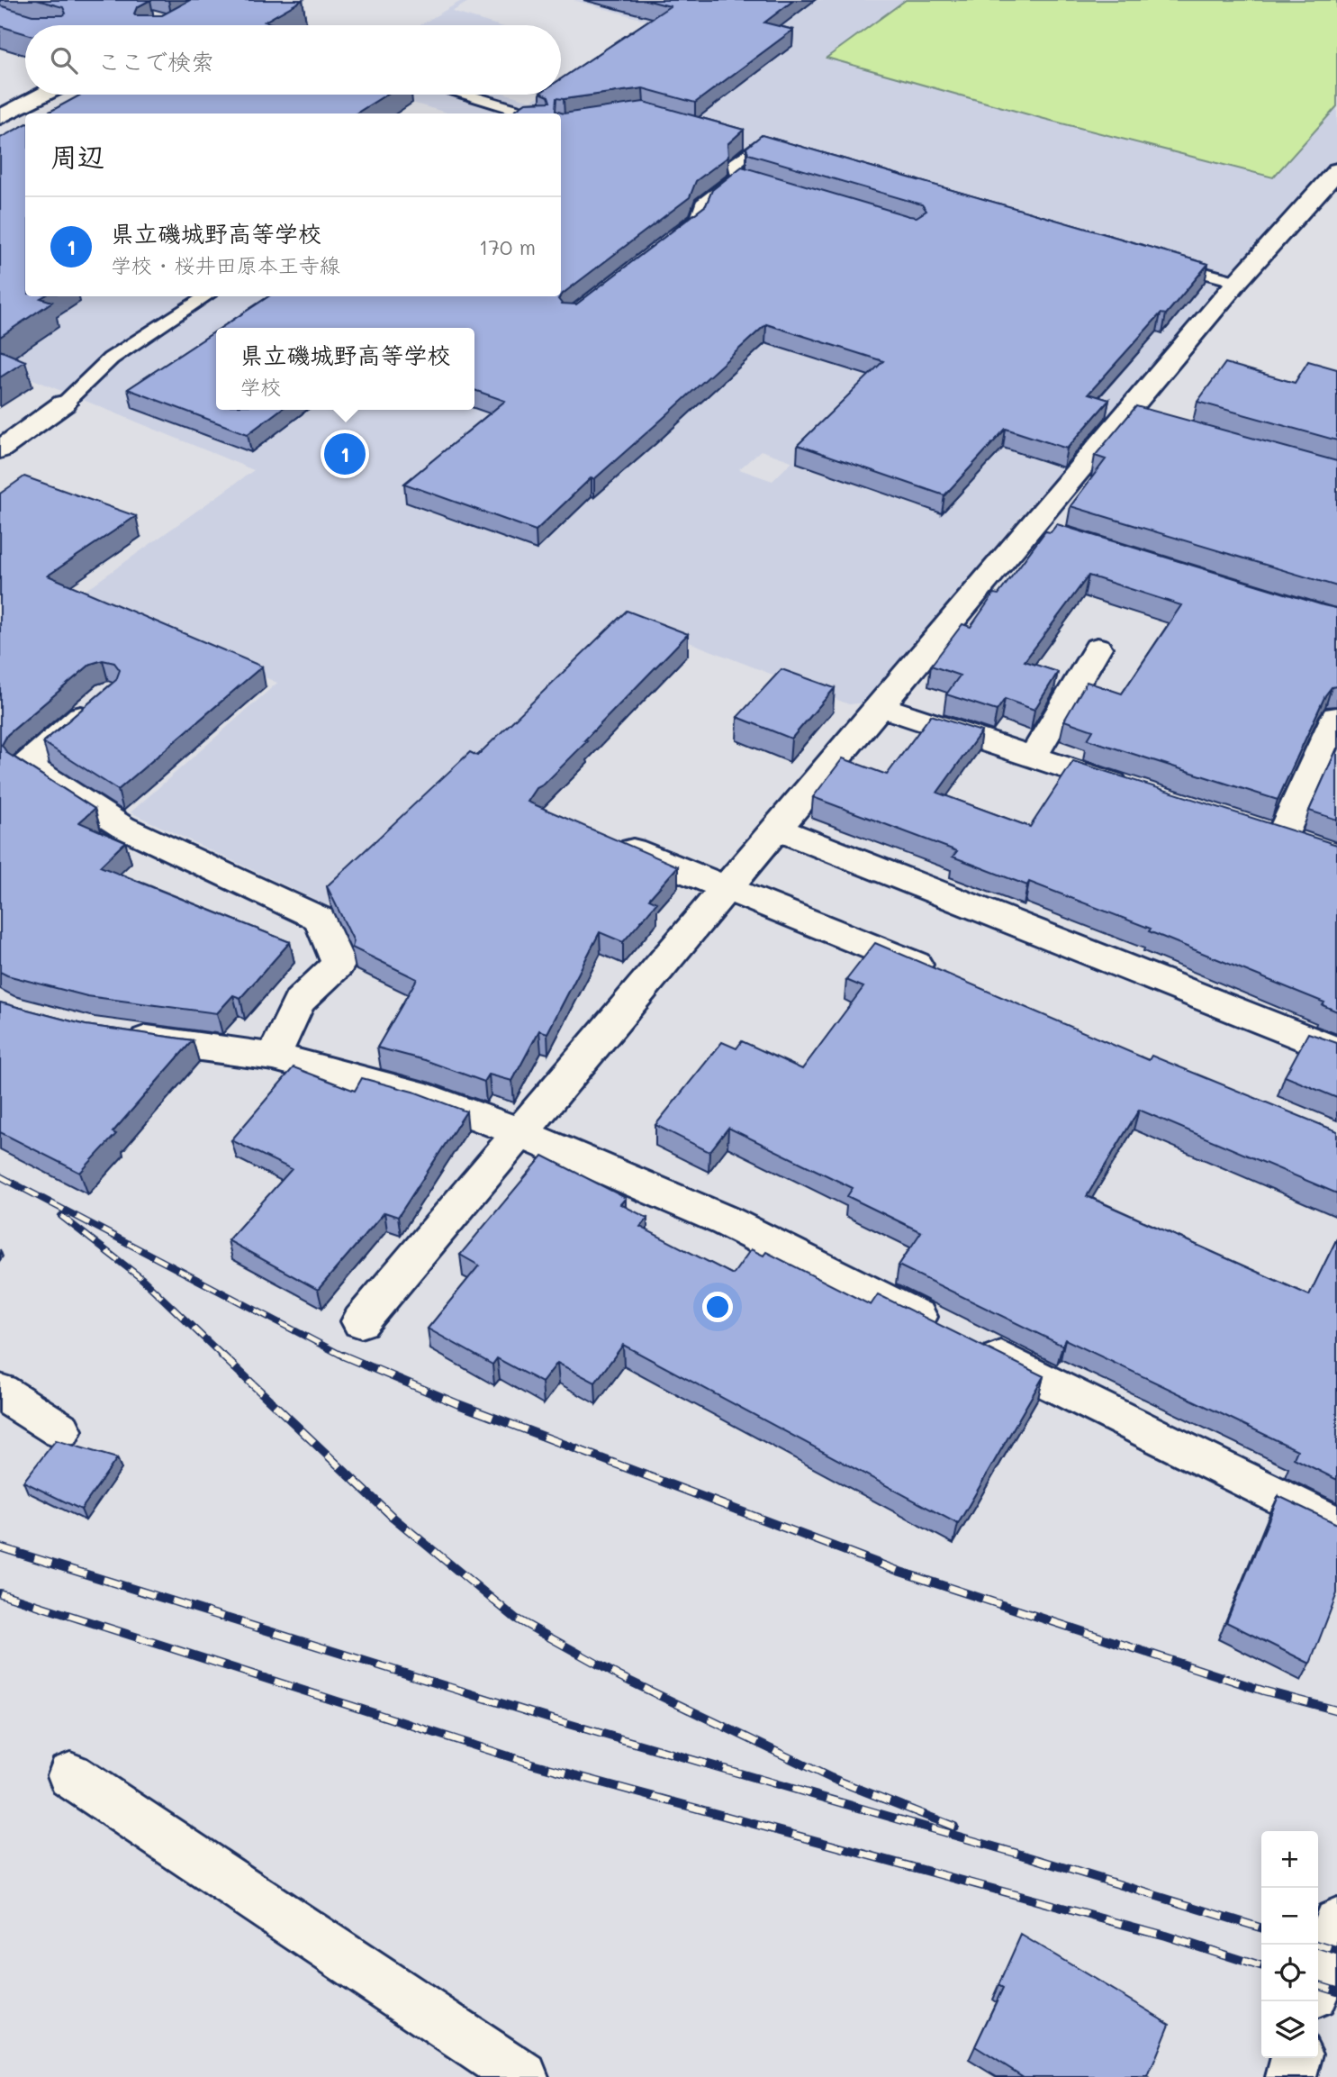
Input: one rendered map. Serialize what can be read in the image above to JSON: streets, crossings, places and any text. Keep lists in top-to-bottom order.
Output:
{
  "page": {
    "search": "ここで検索",
    "heading": "周辺",
    "list": [
      {
        "mark": "1",
        "name": "県立磯城野高等学校",
        "note": "学校 · 桜井田原本王寺線",
        "value": "170 m"
      }
    ],
    "popup": ["県立磯城野高等学校", "学校"],
    "pins": "1",
    "map_buttons": ["+", "−"]
  }
}
